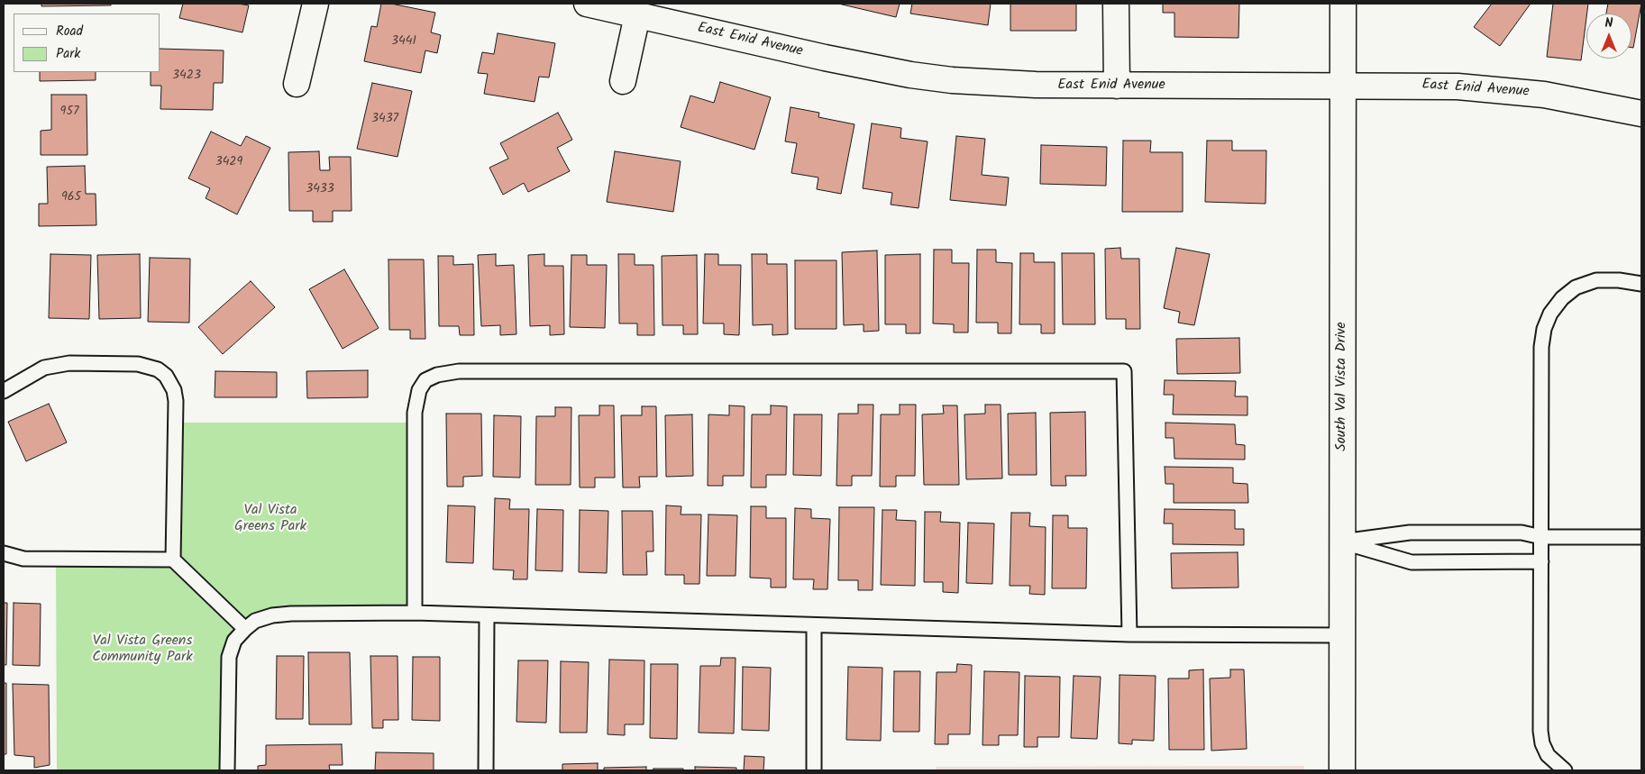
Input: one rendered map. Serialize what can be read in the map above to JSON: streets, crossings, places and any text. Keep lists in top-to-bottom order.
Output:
{
  "streets": {
    "street": ["East Enid Avenue", "South Val Vista Drive"]
  },
  "crossings": [
    ["East Enid Avenue", "South Val Vista Drive"]
  ],
  "parks": ["Val Vista Greens Park", "Val Vista Greens Community Park"],
  "house_numbers": [
    "3441",
    "3423",
    "957",
    "3437",
    "3429",
    "3433",
    "965"
  ],
  "legend": ["Road", "Park"],
  "north": "top"
}
